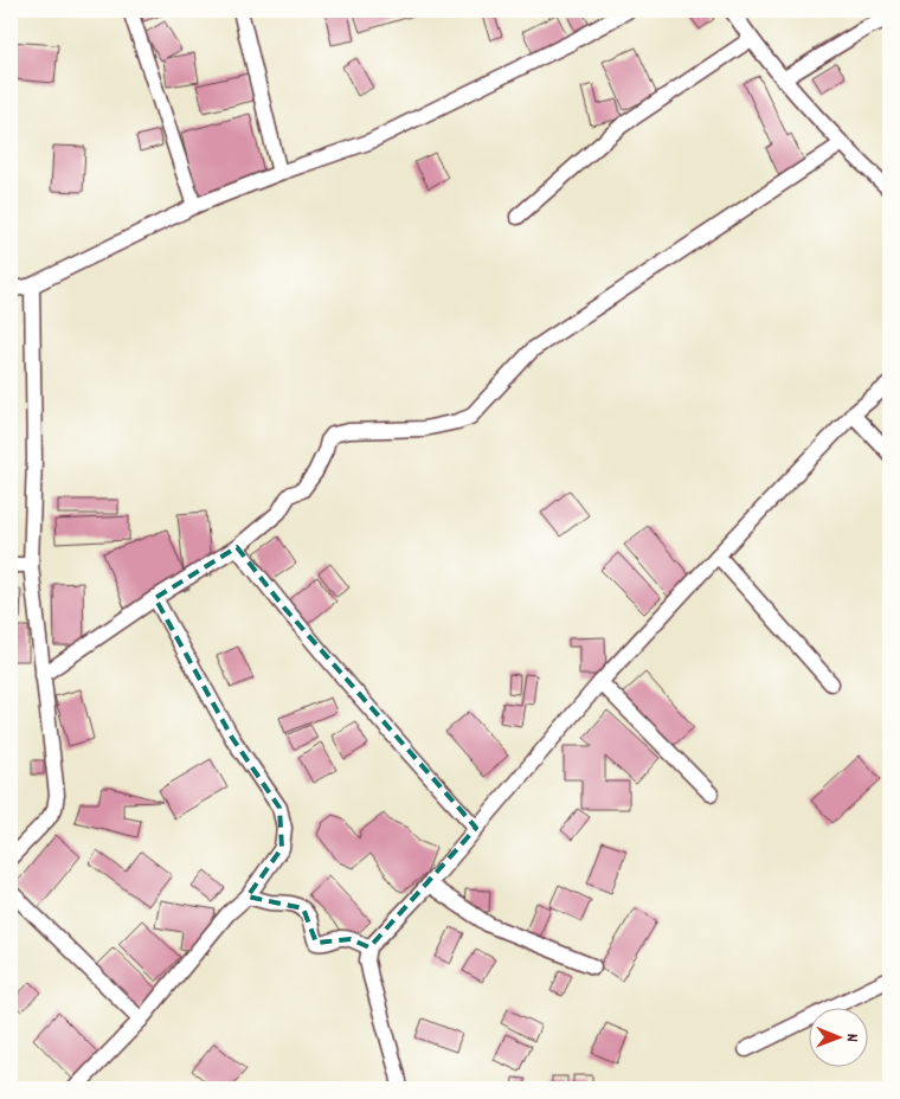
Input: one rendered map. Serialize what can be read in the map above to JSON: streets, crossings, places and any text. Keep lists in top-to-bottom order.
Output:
{
  "north": "right"
}
